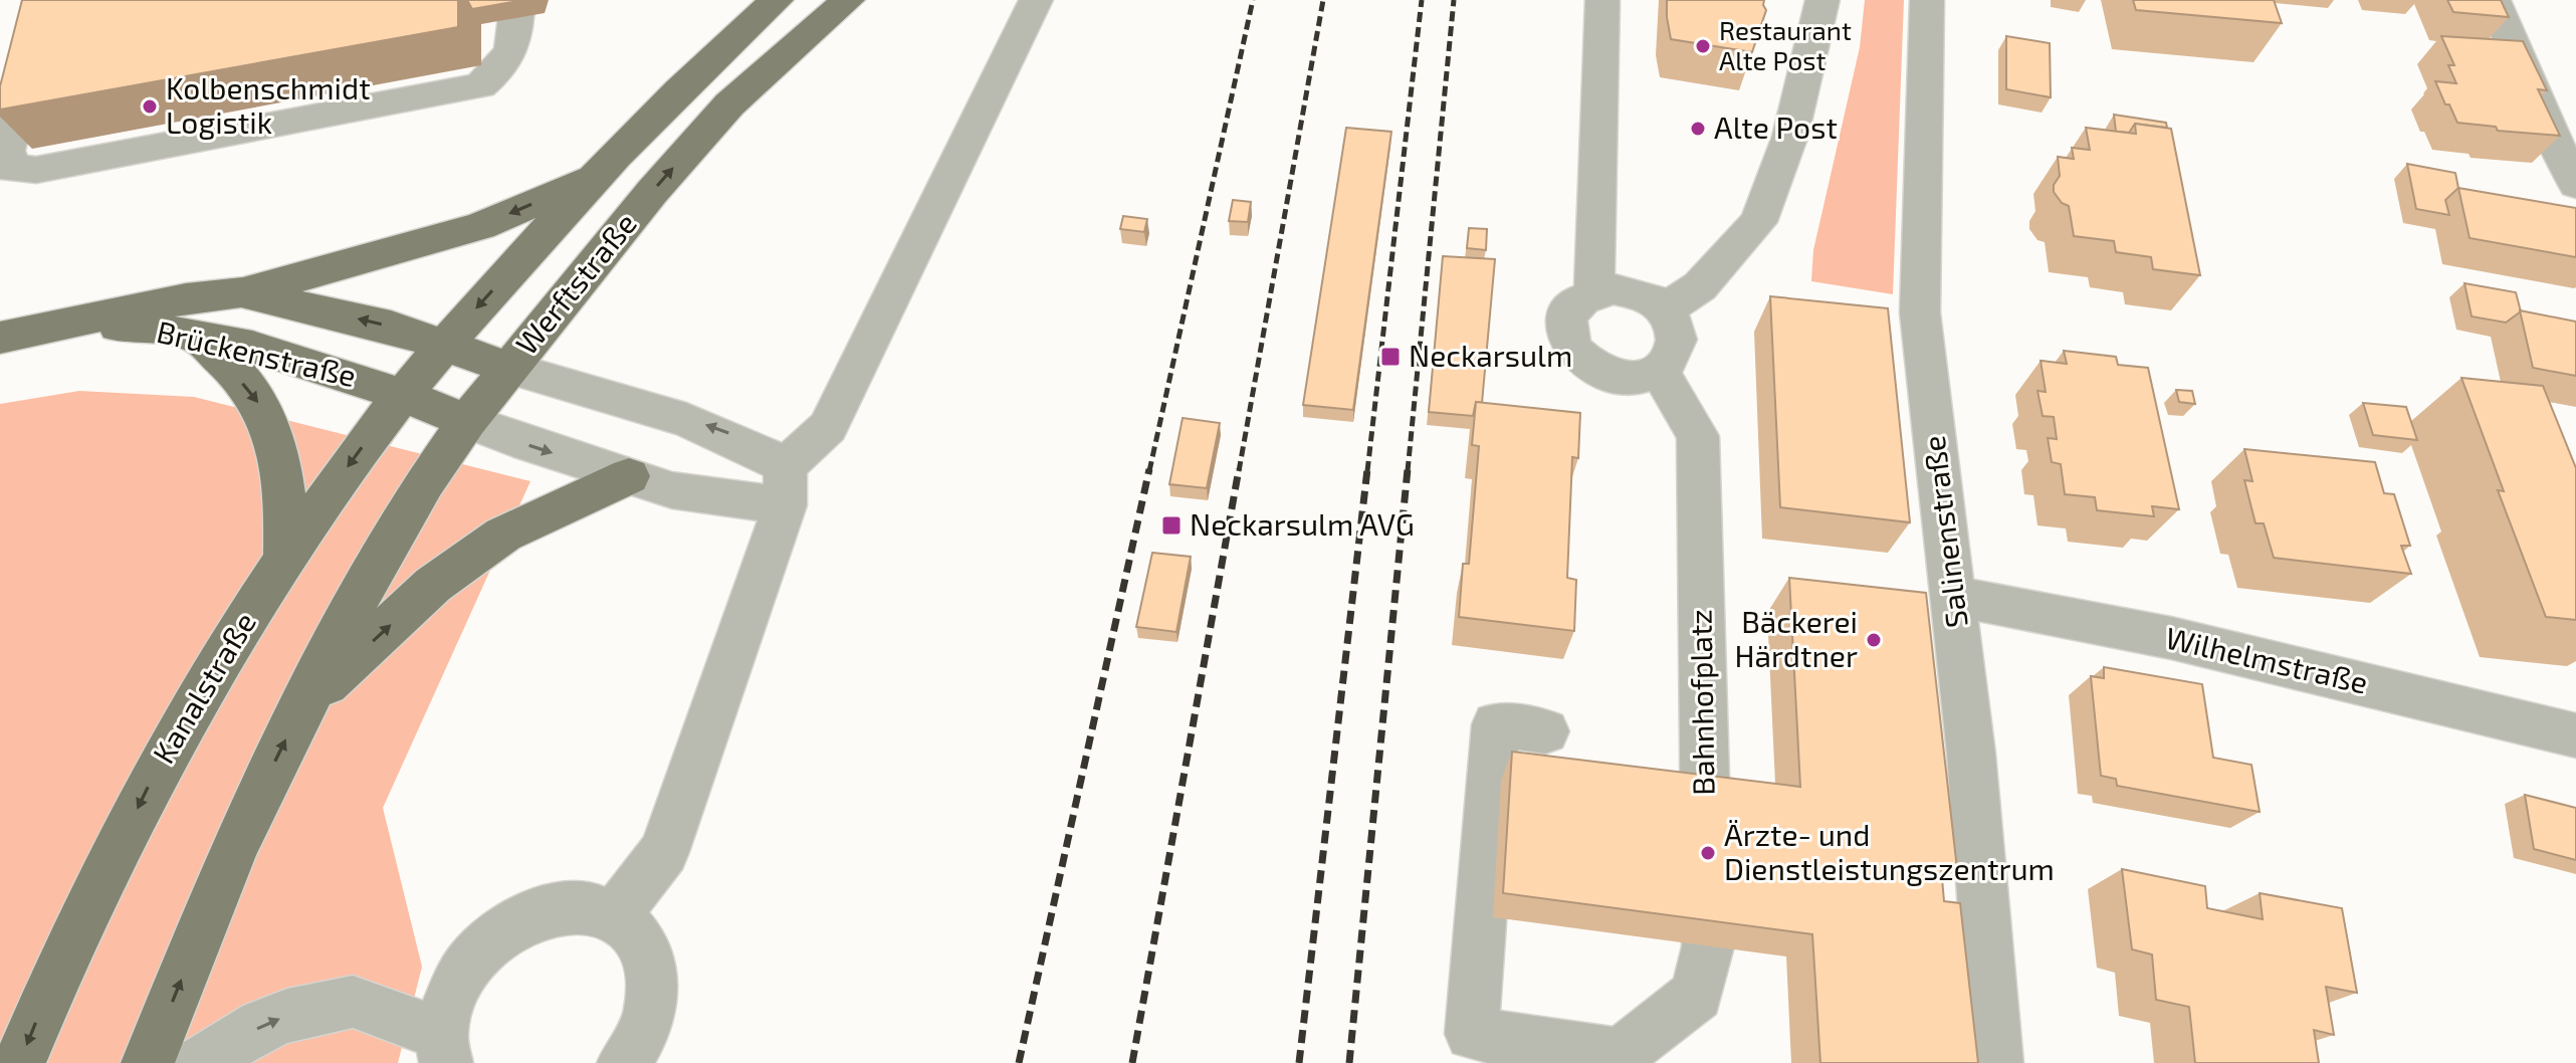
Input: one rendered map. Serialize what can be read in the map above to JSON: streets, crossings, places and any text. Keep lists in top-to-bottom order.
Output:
{
  "streets": {
    "main road": ["Werftstraße", "Brückenstraße", "Kanalstraße"],
    "street": ["Salinenstraße", "Wilhelmstraße", "Bahnhofplatz"]
  },
  "crossings": [
    ["Werftstraße", "Brückenstraße"],
    ["Werftstraße", "Kanalstraße"],
    ["Brückenstraße", "Kanalstraße"],
    ["Salinenstraße", "Wilhelmstraße"]
  ],
  "places": {
    "other": [
      "Restaurant Alte Post",
      "Kolbenschmidt Logistik",
      "Alte Post",
      "Bäckerei Härdtner",
      "Ärzte- und Dienstleistungszentrum"
    ],
    "transit": ["Neckarsulm", "Neckarsulm AVG"]
  }
}
